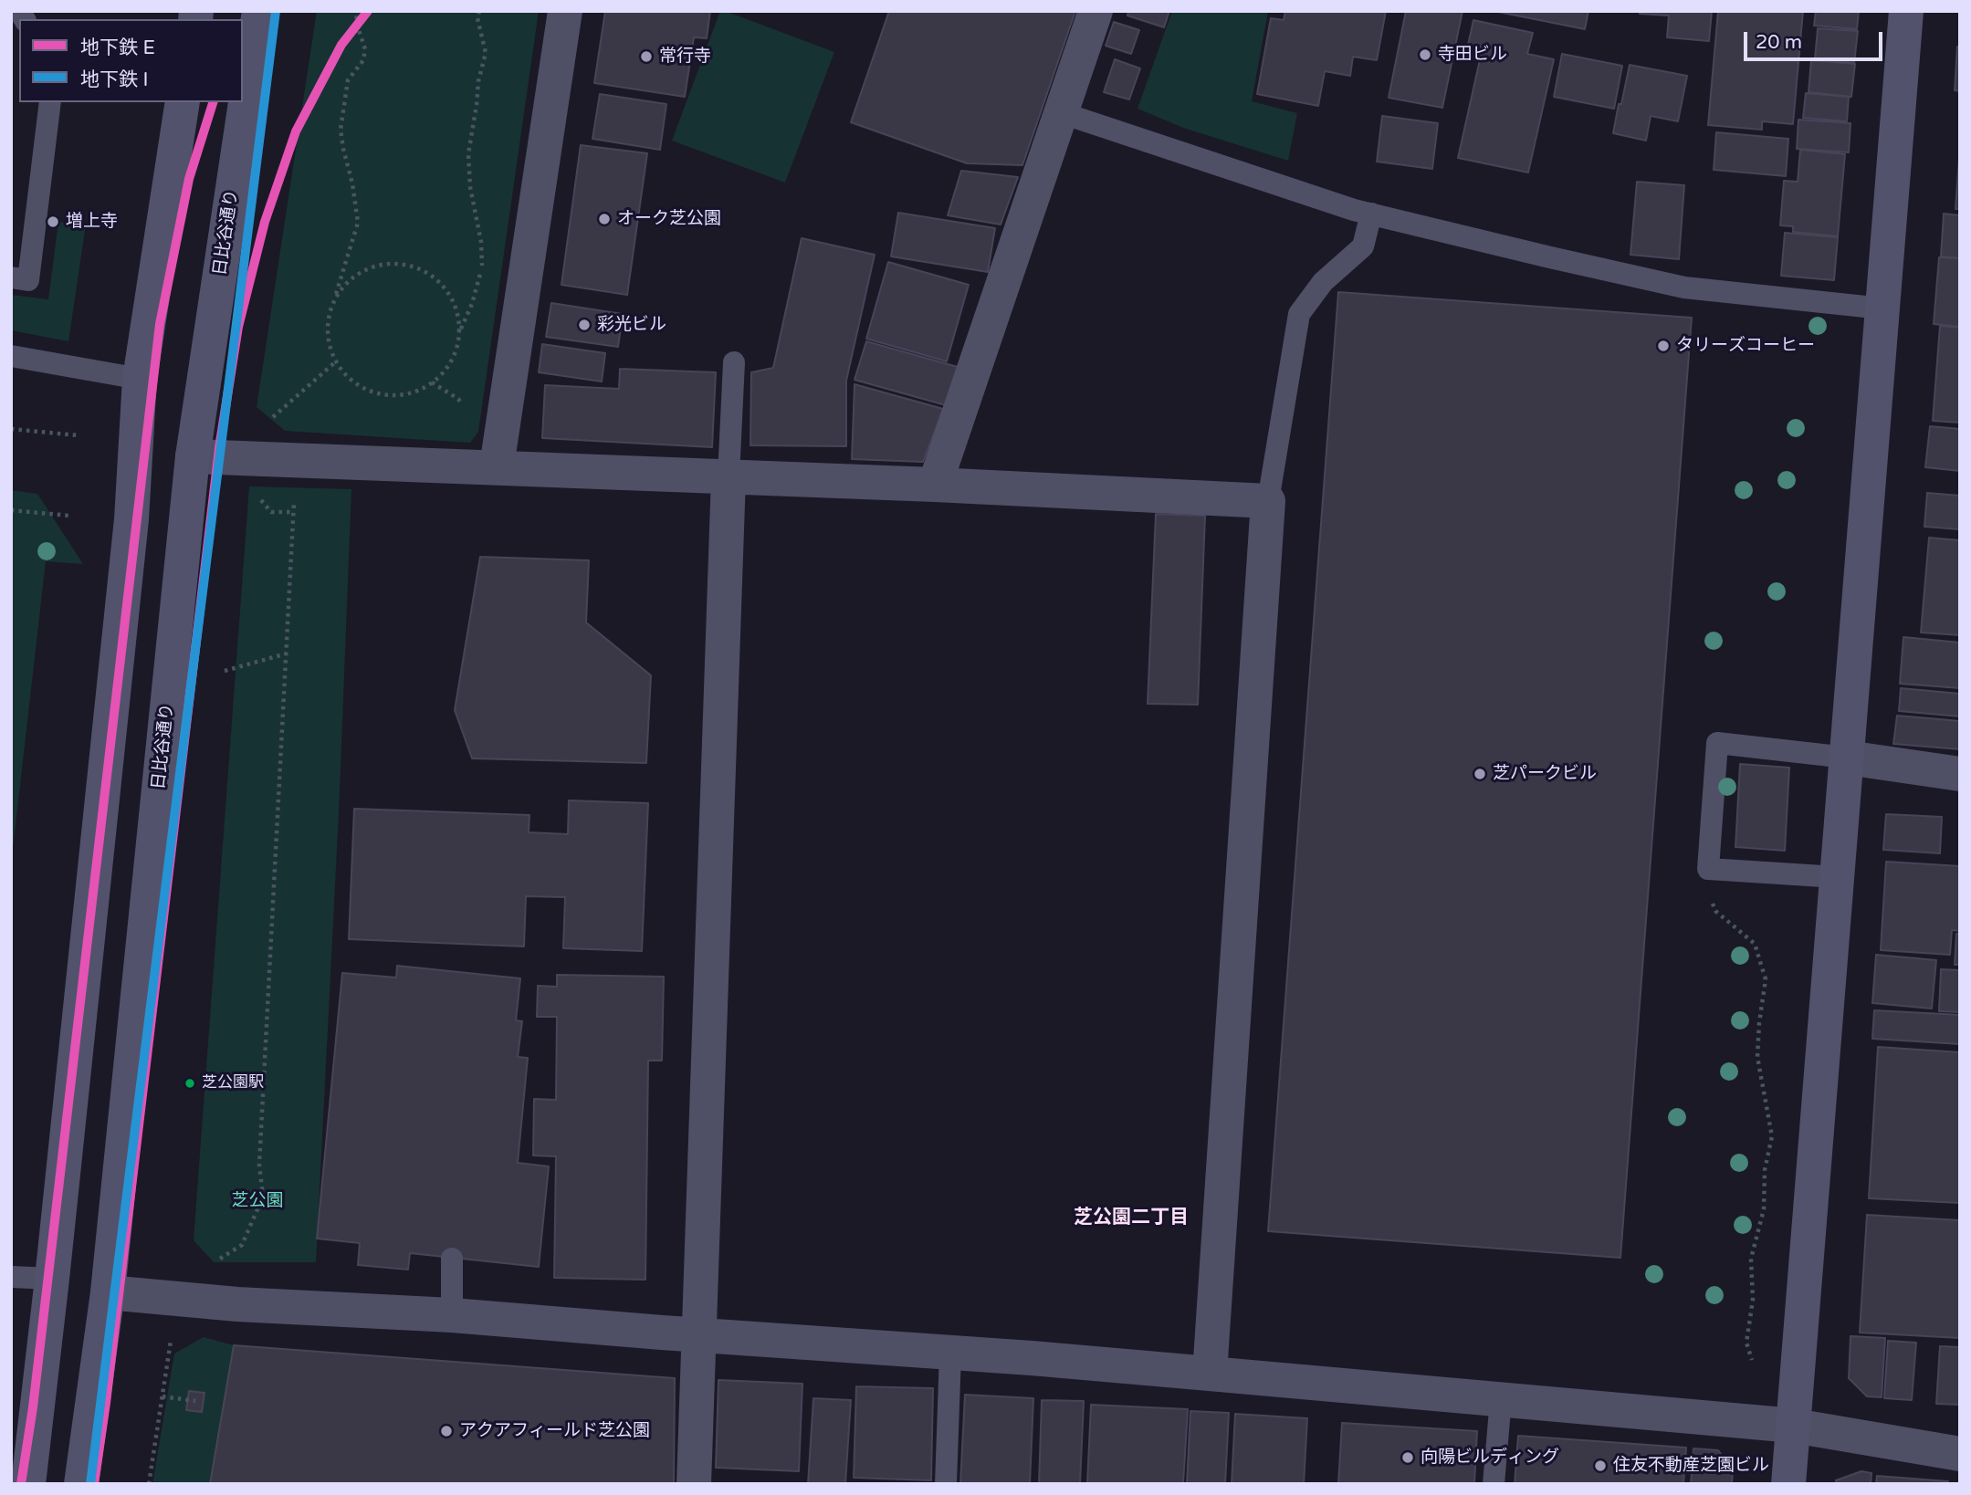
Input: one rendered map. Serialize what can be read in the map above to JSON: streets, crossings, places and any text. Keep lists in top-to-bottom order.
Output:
{
  "streets": {
    "main road": ["日比谷通り"]
  },
  "districts": ["芝公園二丁目"],
  "parks": ["芝公園"],
  "places": [
    "寺田ビル",
    "常行寺",
    "オーク芝公園",
    "増上寺",
    "彩光ビル",
    "タリーズコーヒー",
    "芝パークビル",
    "芝公園駅",
    "アクアフィールド芝公園",
    "向陽ビルディング",
    "住友不動産芝園ビル"
  ],
  "lines": ["metro line E", "metro line I"],
  "legend": ["地下鉄 E", "地下鉄 I"],
  "scale_bar": "20 m"
}
